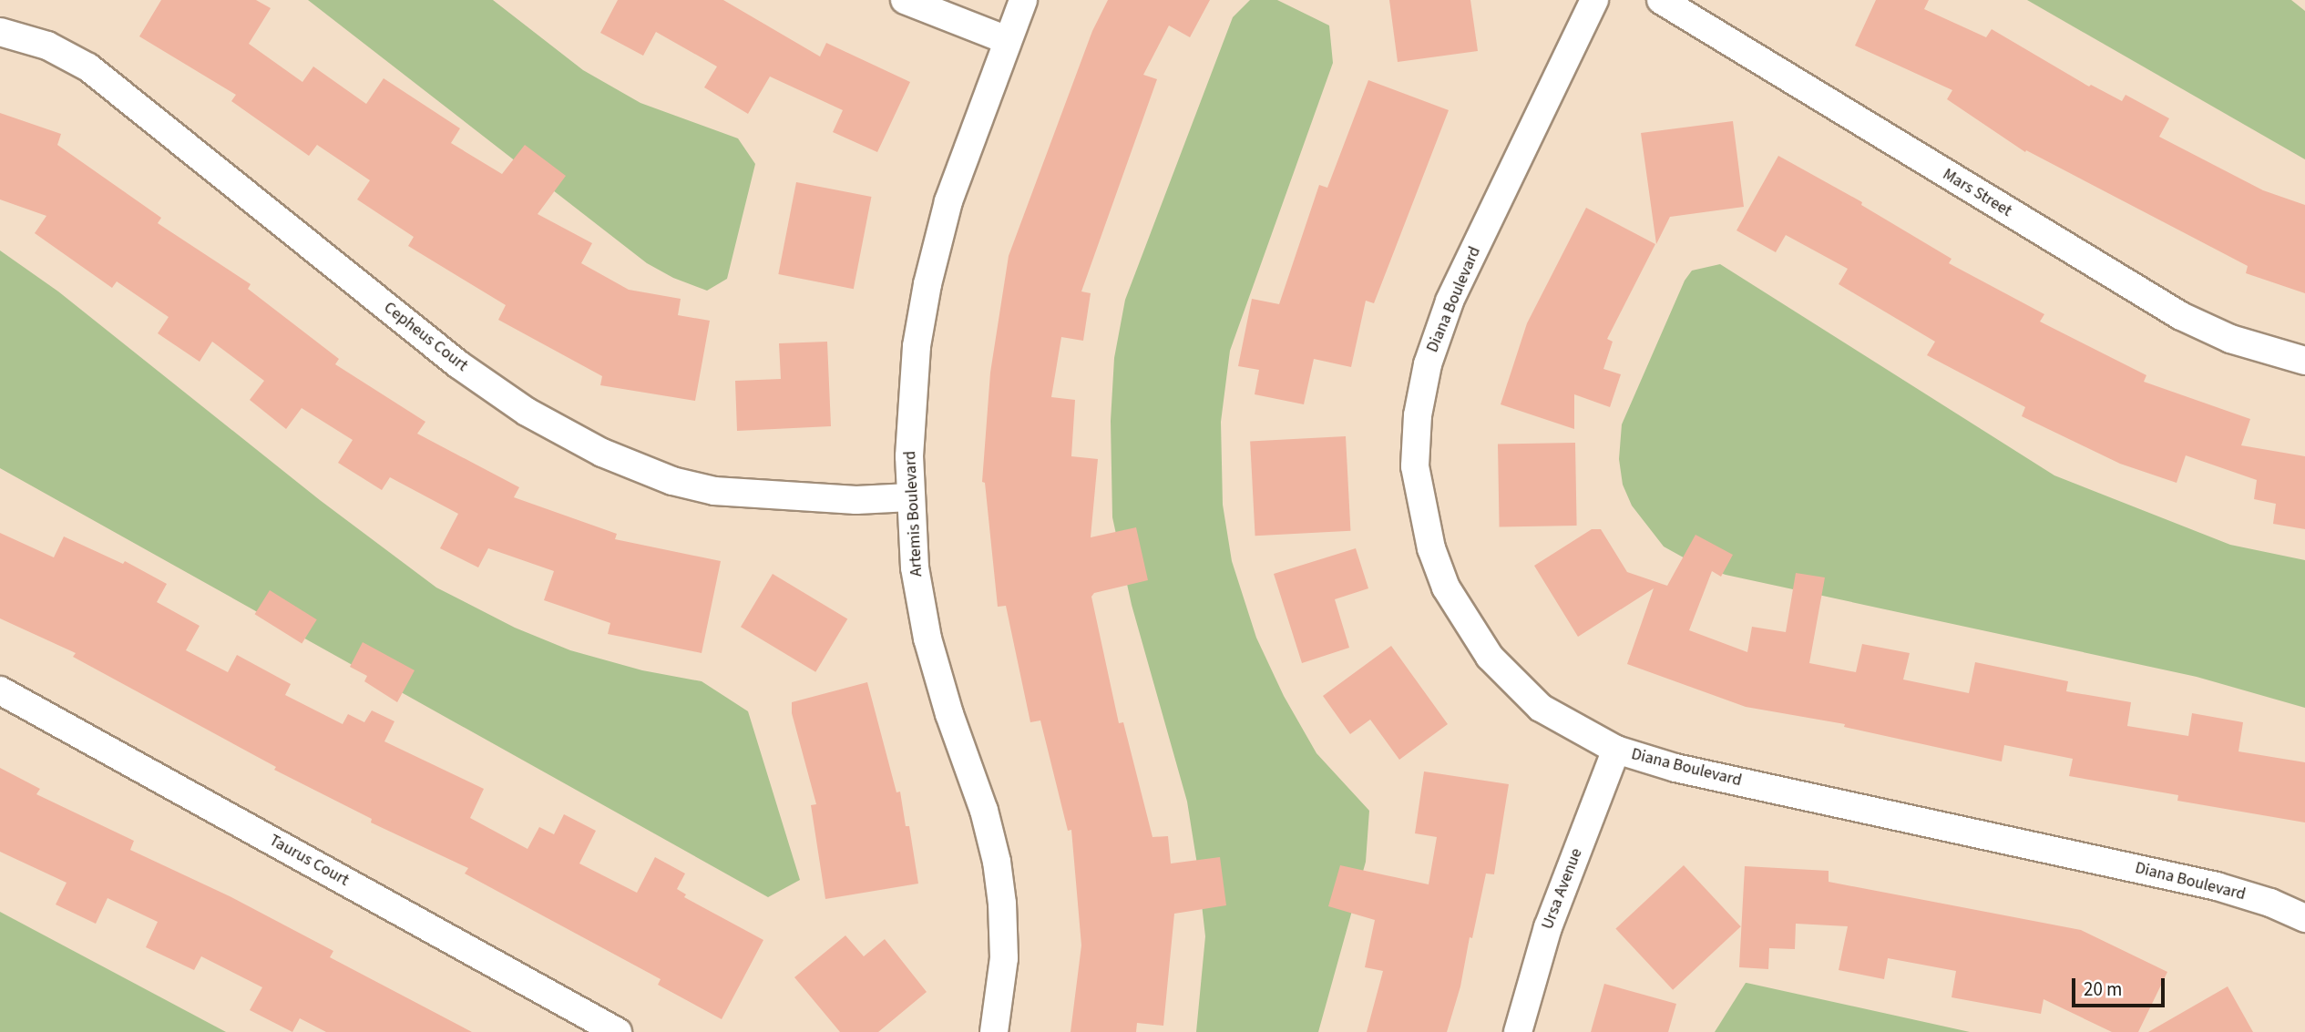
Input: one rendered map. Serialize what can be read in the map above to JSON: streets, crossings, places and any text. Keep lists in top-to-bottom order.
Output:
{
  "streets": {
    "street": [
      "Mars Street",
      "Diana Boulevard",
      "Cepheus Court",
      "Artemis Boulevard",
      "Taurus Court",
      "Ursa Avenue"
    ]
  },
  "crossings": [
    ["Diana Boulevard", "Ursa Avenue"],
    ["Cepheus Court", "Artemis Boulevard"]
  ],
  "scale_bar": "20 m"
}
